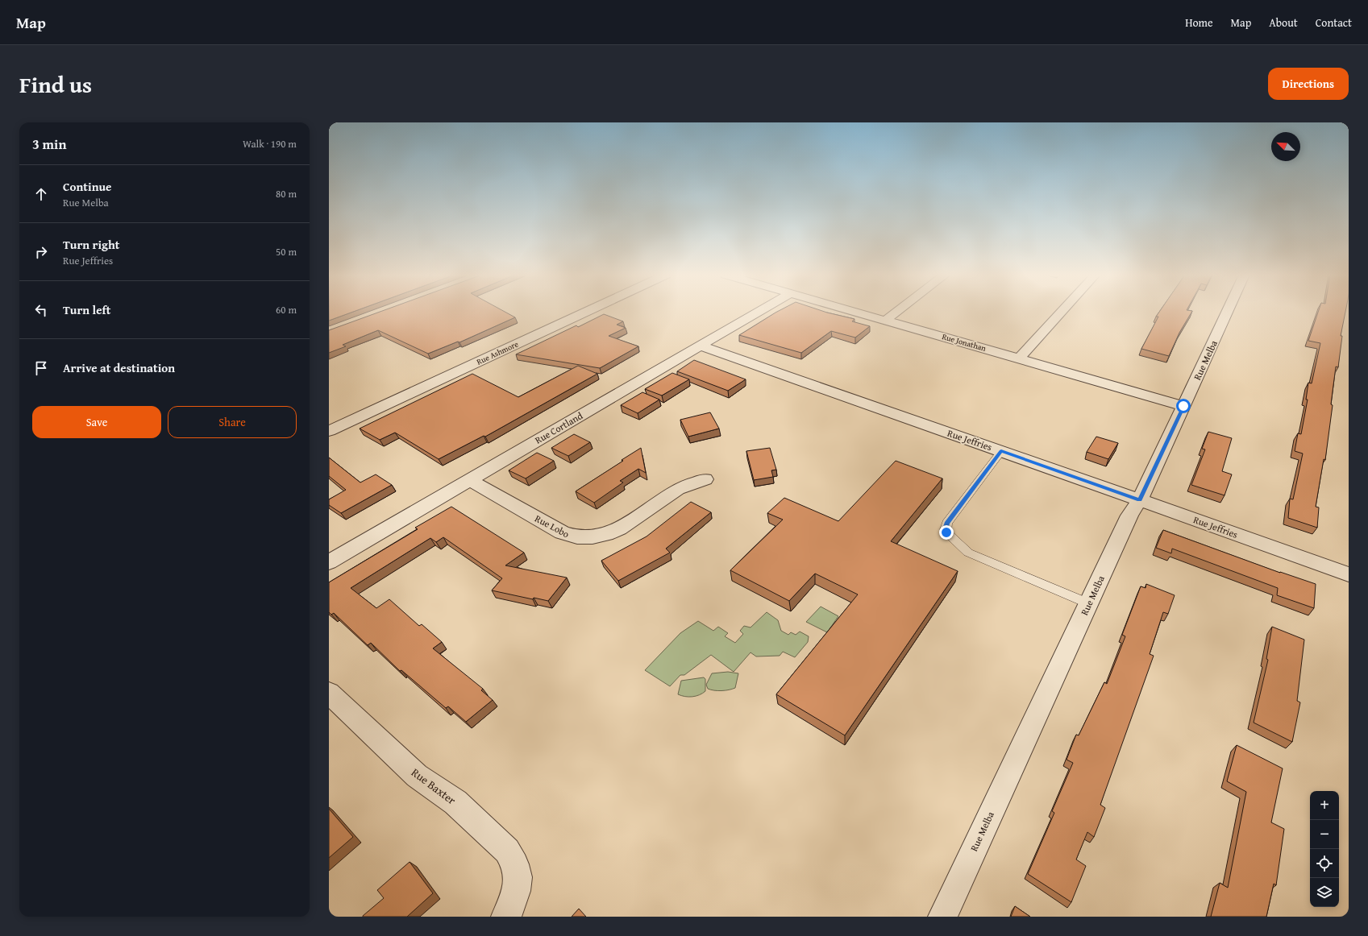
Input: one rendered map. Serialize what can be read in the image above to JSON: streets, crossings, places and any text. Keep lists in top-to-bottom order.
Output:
{
  "streets": {
    "street": [
      "Rue Jonathan",
      "Rue Ashmore",
      "Rue Melba",
      "Rue Cortland",
      "Rue Jeffries",
      "Rue Lobo",
      "Rue Baxter"
    ]
  },
  "crossings": [
    ["Rue Jonathan", "Rue Melba"],
    ["Rue Melba", "Rue Jeffries"],
    ["Rue Cortland", "Rue Jeffries"],
    ["Rue Cortland", "Rue Lobo"]
  ],
  "north": "top left",
  "page": {
    "header": "Map",
    "nav": [
      "Home",
      "Map",
      "About",
      "Contact"
    ],
    "title": "Find us",
    "buttons": [
      "Directions",
      ["Save", "Share"]
    ],
    "heading": ["3 min", "Walk · 190 m"],
    "list": [
      ["Continue", "Rue Melba", "80 m"],
      ["Turn right", "Rue Jeffries", "50 m"],
      ["Turn left", "60 m"],
      "Arrive at destination"
    ],
    "map_buttons": ["+", "−"]
  }
}
